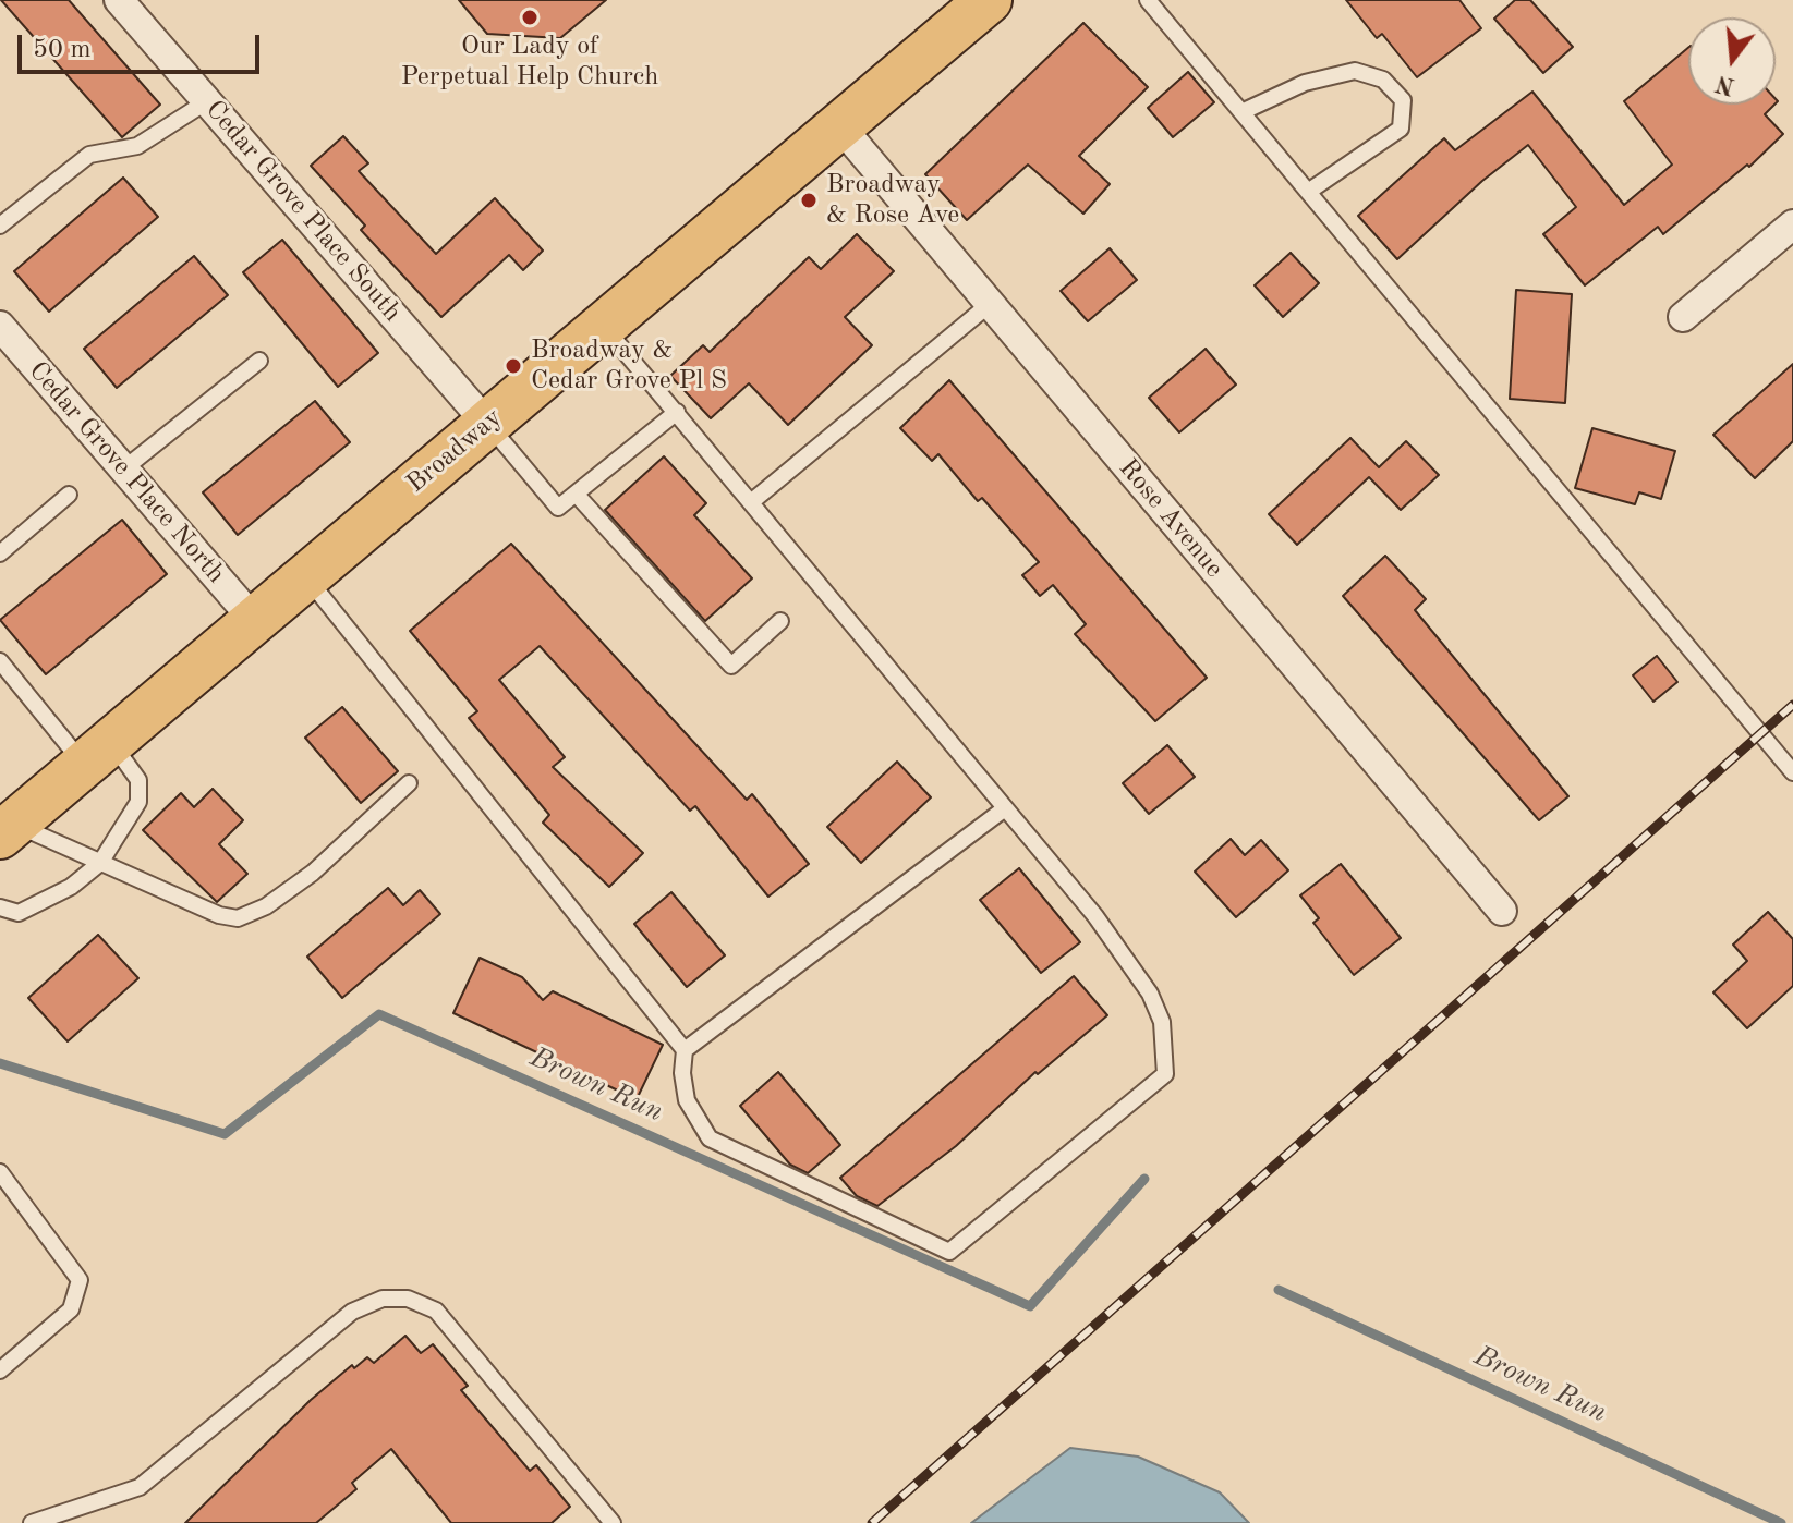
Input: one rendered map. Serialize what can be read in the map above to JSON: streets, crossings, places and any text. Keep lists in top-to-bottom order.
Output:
{
  "streets": {
    "main road": ["Broadway"],
    "street": ["Cedar Grove Place South", "Cedar Grove Place North", "Rose Avenue"]
  },
  "crossings": [
    ["Cedar Grove Place South", "Broadway"],
    ["Broadway", "Cedar Grove Place North"],
    ["Broadway", "Rose Avenue"]
  ],
  "water": ["Brown Run"],
  "places": ["Our Lady of Perpetual Help Church", "Broadway & Rose Ave", "Broadway & Cedar Grove Pl S"],
  "scale_bar": "50 m",
  "north": "bottom"
}
